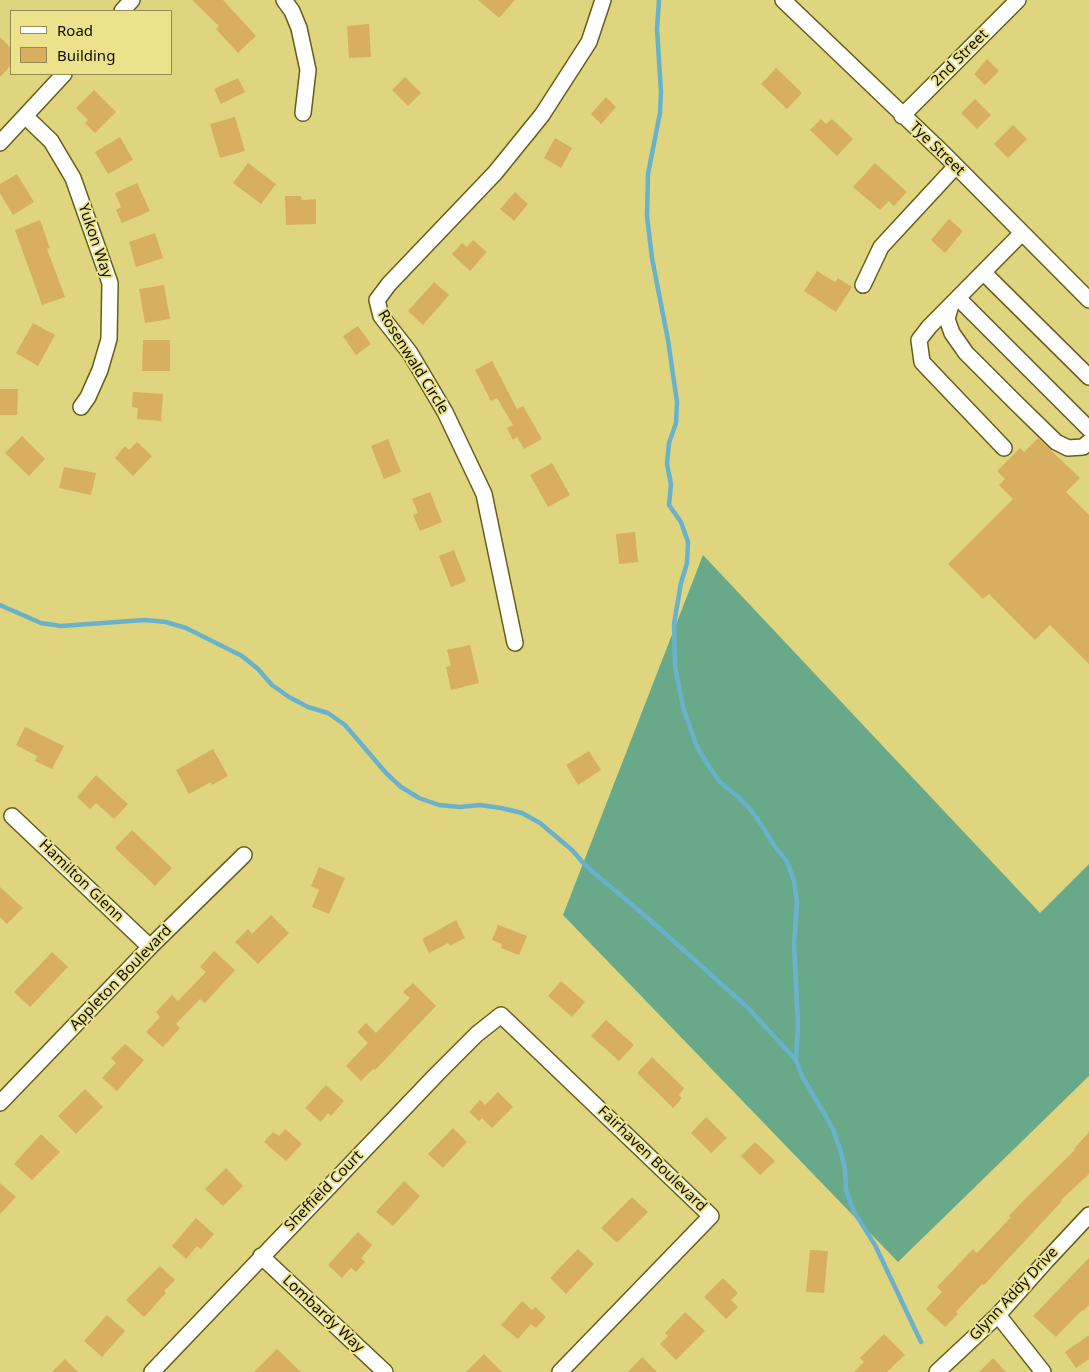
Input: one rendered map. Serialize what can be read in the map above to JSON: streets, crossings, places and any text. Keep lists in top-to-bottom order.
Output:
{
  "streets": {
    "street": [
      "2nd Street",
      "Tye Street",
      "Yukon Way",
      "Rosenwald Circle",
      "Hamilton Glenn",
      "Appleton Boulevard",
      "Fairhaven Boulevard",
      "Sheffield Court",
      "Glynn Addy Drive",
      "Lombardy Way"
    ]
  },
  "crossings": [
    ["2nd Street", "Tye Street"],
    ["Hamilton Glenn", "Appleton Boulevard"],
    ["Fairhaven Boulevard", "Sheffield Court"],
    ["Sheffield Court", "Lombardy Way"]
  ],
  "legend": ["Road", "Building"]
}
